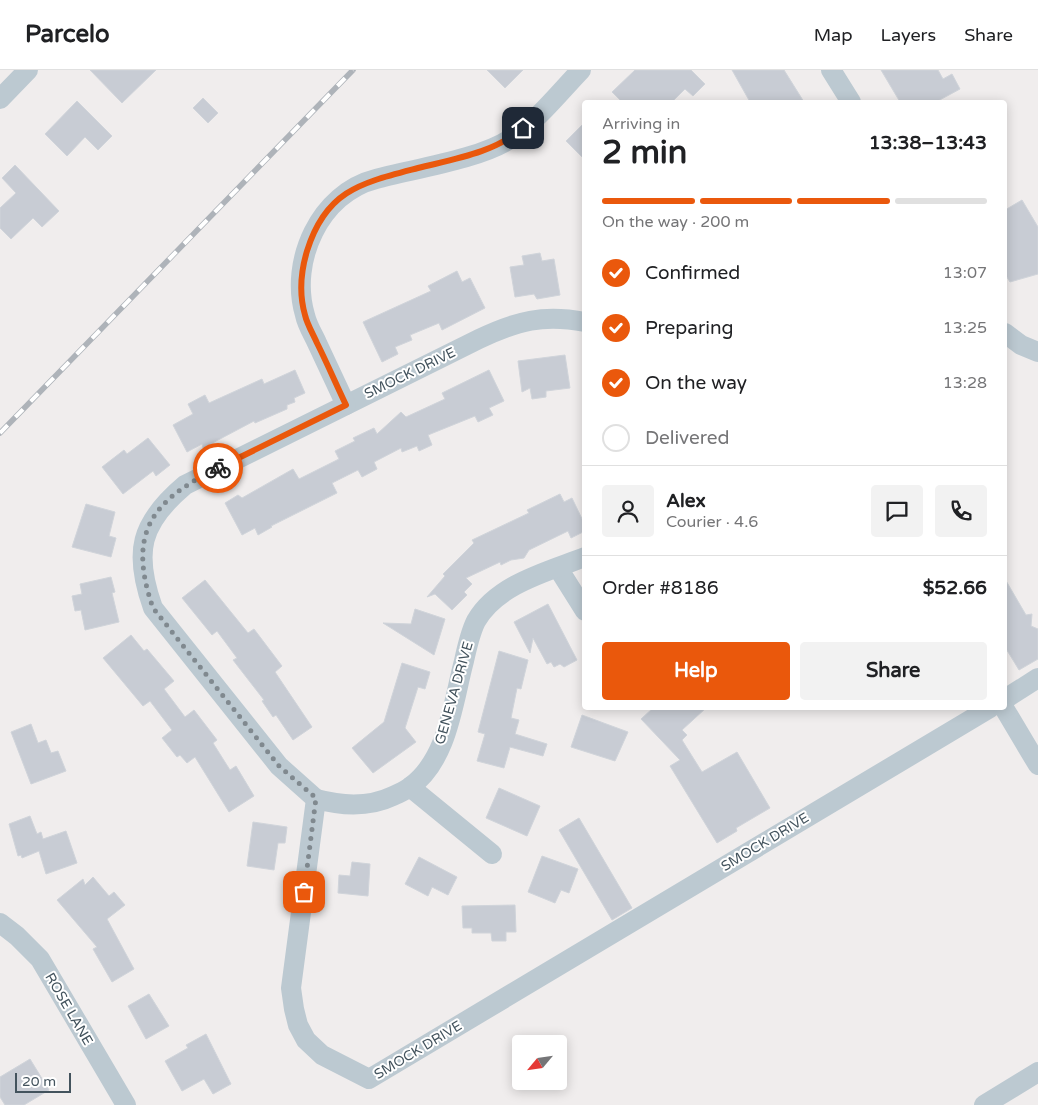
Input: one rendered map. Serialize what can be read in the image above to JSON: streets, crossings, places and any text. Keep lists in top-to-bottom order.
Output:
{
  "streets": {
    "street": ["SMOCK DRIVE", "GENEVA DRIVE", "ROSE LANE"]
  },
  "crossings": [
    ["SMOCK DRIVE", "GENEVA DRIVE"]
  ],
  "scale_bar": "20 m",
  "north": "bottom left",
  "page": {
    "header": "Parcelo",
    "nav": ["Map", "Layers", "Share"],
    "heading": ["2 min", "Arriving in", "13:38–13:43"],
    "panel": [
      "Alex",
      "Courier · 4.6",
      "Order #8186",
      "$52.66"
    ],
    "bar": "On the way · 200 m",
    "list": [
      ["Confirmed", "13:07"],
      ["Preparing", "13:25"],
      ["On the way", "13:28"],
      "Delivered"
    ],
    "buttons": ["Help", "Share"],
    "scale": "20 m"
  }
}
